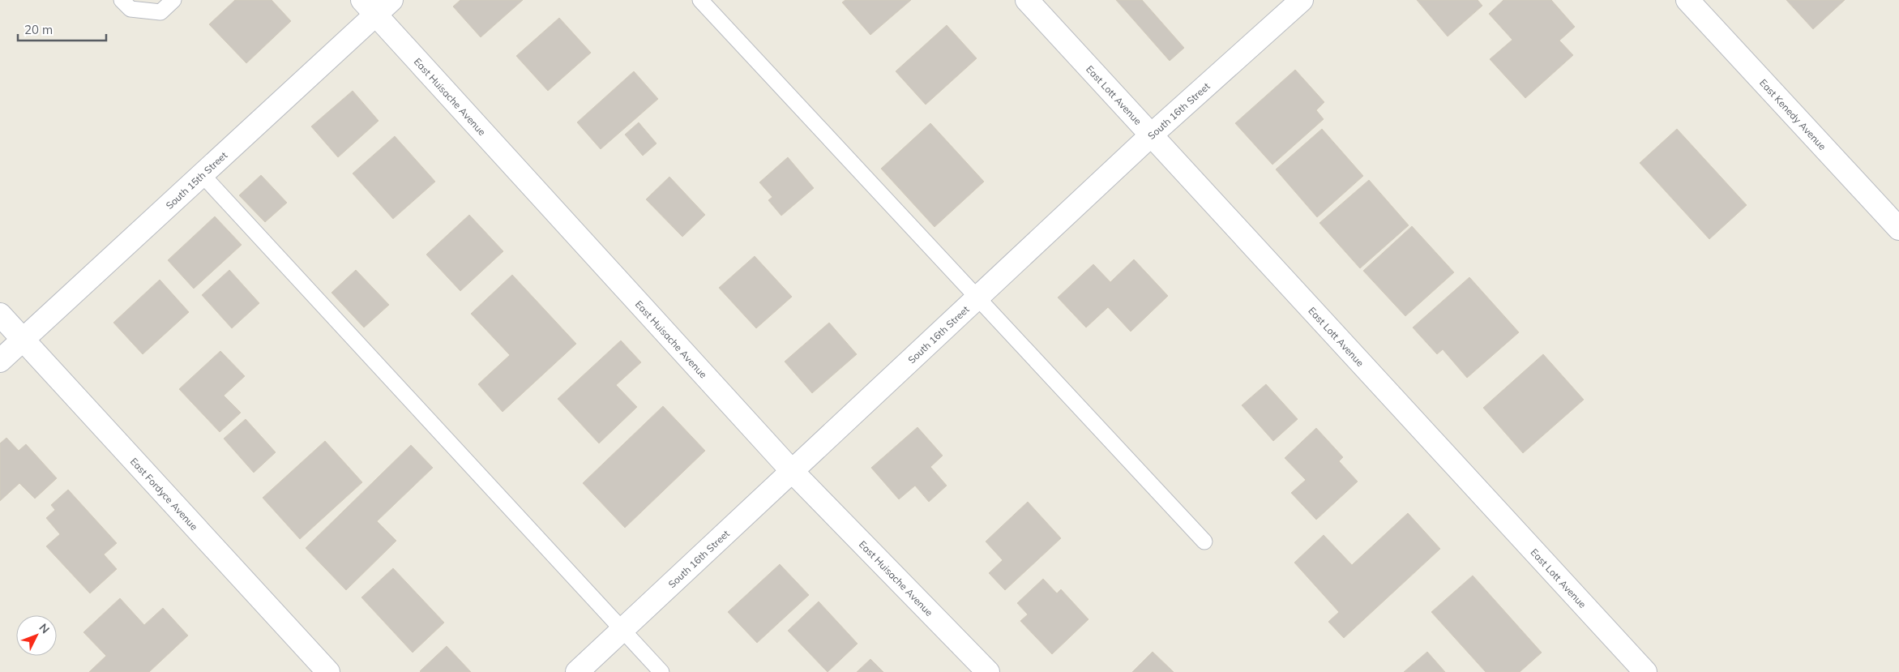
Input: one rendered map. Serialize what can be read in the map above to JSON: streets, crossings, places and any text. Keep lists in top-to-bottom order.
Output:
{
  "streets": {
    "street": [
      "East Lott Avenue",
      "East Huisache Avenue",
      "South 16th Street",
      "East Kenedy Avenue",
      "South 15th Street",
      "East Fordyce Avenue"
    ]
  },
  "crossings": [
    ["East Lott Avenue", "South 16th Street"],
    ["East Huisache Avenue", "South 16th Street"],
    ["East Huisache Avenue", "South 15th Street"],
    ["South 15th Street", "East Fordyce Avenue"]
  ],
  "scale_bar": "20 m",
  "north": "top right"
}
